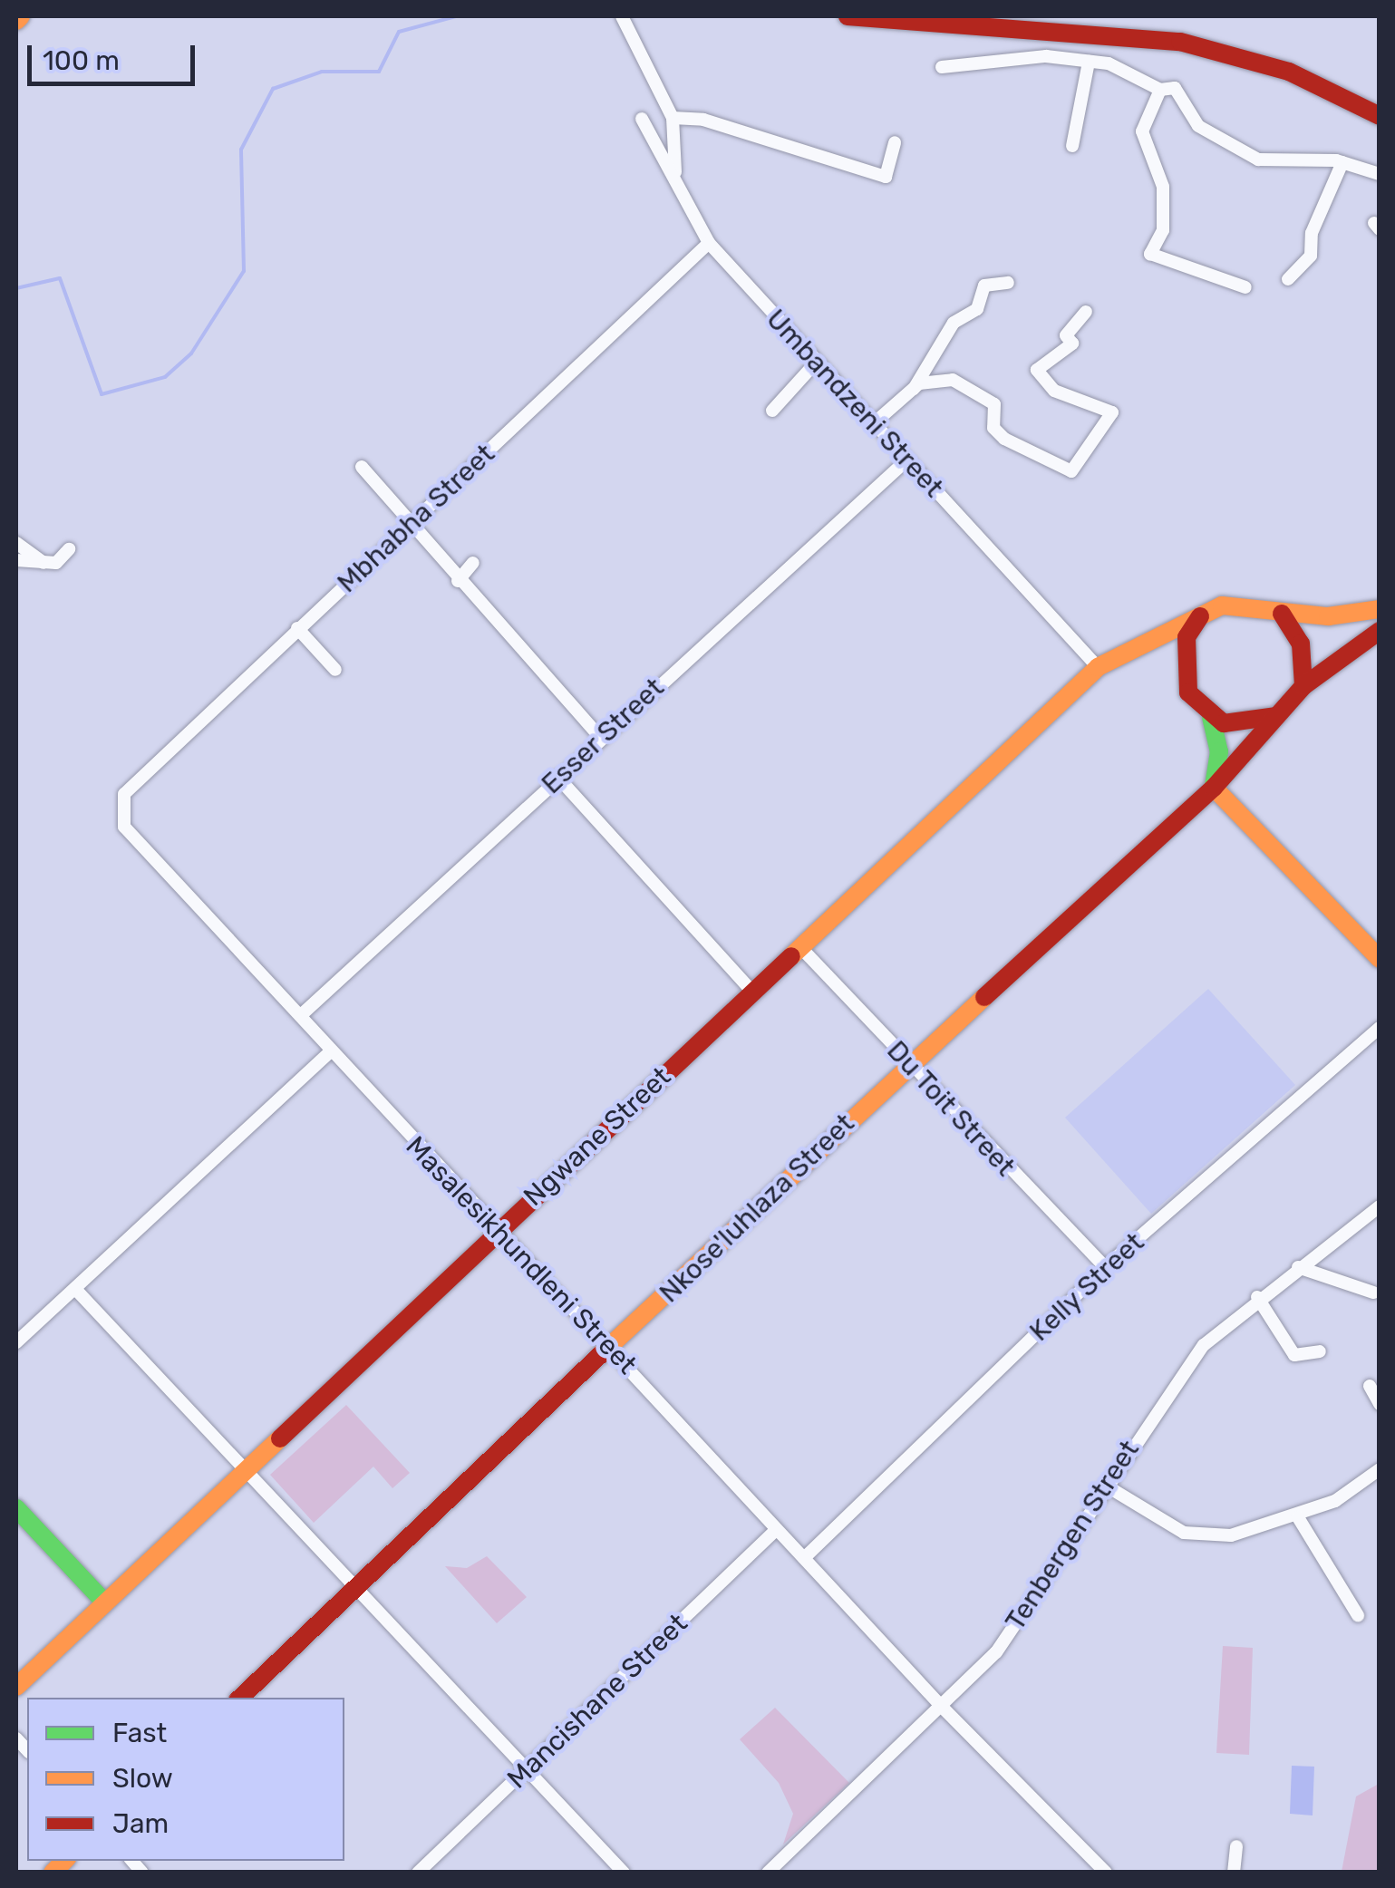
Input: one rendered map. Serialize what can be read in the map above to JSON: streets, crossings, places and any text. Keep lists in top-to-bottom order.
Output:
{
  "streets": {
    "main road": ["Ngwane Street", "Nkose'luhlaza Street"],
    "street": [
      "Umbandzeni Street",
      "Mbhabha Street",
      "Esser Street",
      "Du Toit Street",
      "Masalesikhundleni Street",
      "Kelly Street",
      "Tenbergen Street",
      "Mancishane Street"
    ]
  },
  "crossings": [
    ["Umbandzeni Street", "Mbhabha Street"],
    ["Umbandzeni Street", "Esser Street"],
    ["Umbandzeni Street", "Ngwane Street"],
    ["Mbhabha Street", "Masalesikhundleni Street"],
    ["Esser Street", "Masalesikhundleni Street"],
    ["Du Toit Street", "Ngwane Street"],
    ["Du Toit Street", "Nkose'luhlaza Street"],
    ["Du Toit Street", "Kelly Street"],
    ["Ngwane Street", "Nkose'luhlaza Street"],
    ["Ngwane Street", "Masalesikhundleni Street"],
    ["Nkose'luhlaza Street", "Masalesikhundleni Street"],
    ["Masalesikhundleni Street", "Kelly Street"],
    ["Masalesikhundleni Street", "Tenbergen Street"],
    ["Masalesikhundleni Street", "Mancishane Street"]
  ],
  "legend": ["Fast", "Slow", "Jam"],
  "scale_bar": "100 m"
}
